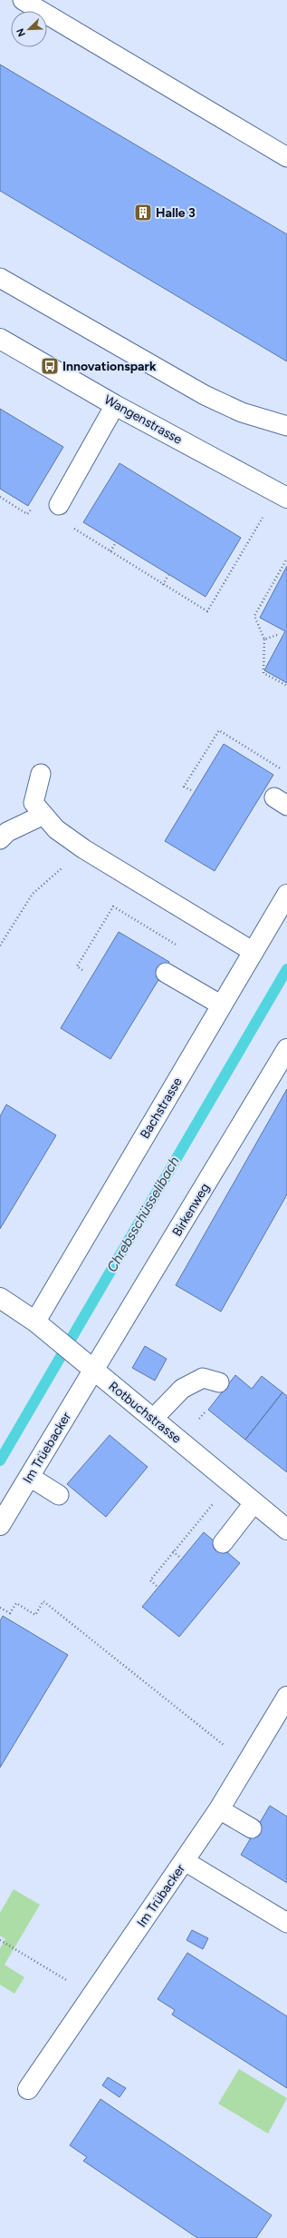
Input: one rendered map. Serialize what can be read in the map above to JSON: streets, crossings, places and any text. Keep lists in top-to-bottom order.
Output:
{
  "streets": {
    "street": [
      "Wangenstrasse",
      "Bachstrasse",
      "Birkenweg",
      "Rotbuchstrasse",
      "Im Trüebacker",
      "Im Trübacker"
    ]
  },
  "crossings": [
    ["Bachstrasse", "Rotbuchstrasse"],
    ["Birkenweg", "Rotbuchstrasse"],
    ["Birkenweg", "Im Trüebacker"],
    ["Rotbuchstrasse", "Im Trüebacker"]
  ],
  "water": ["Chrebsschüsselibach"],
  "places": {
    "building": ["Halle 3"],
    "bus stop": ["Innovationspark"]
  },
  "north": "bottom left"
}
